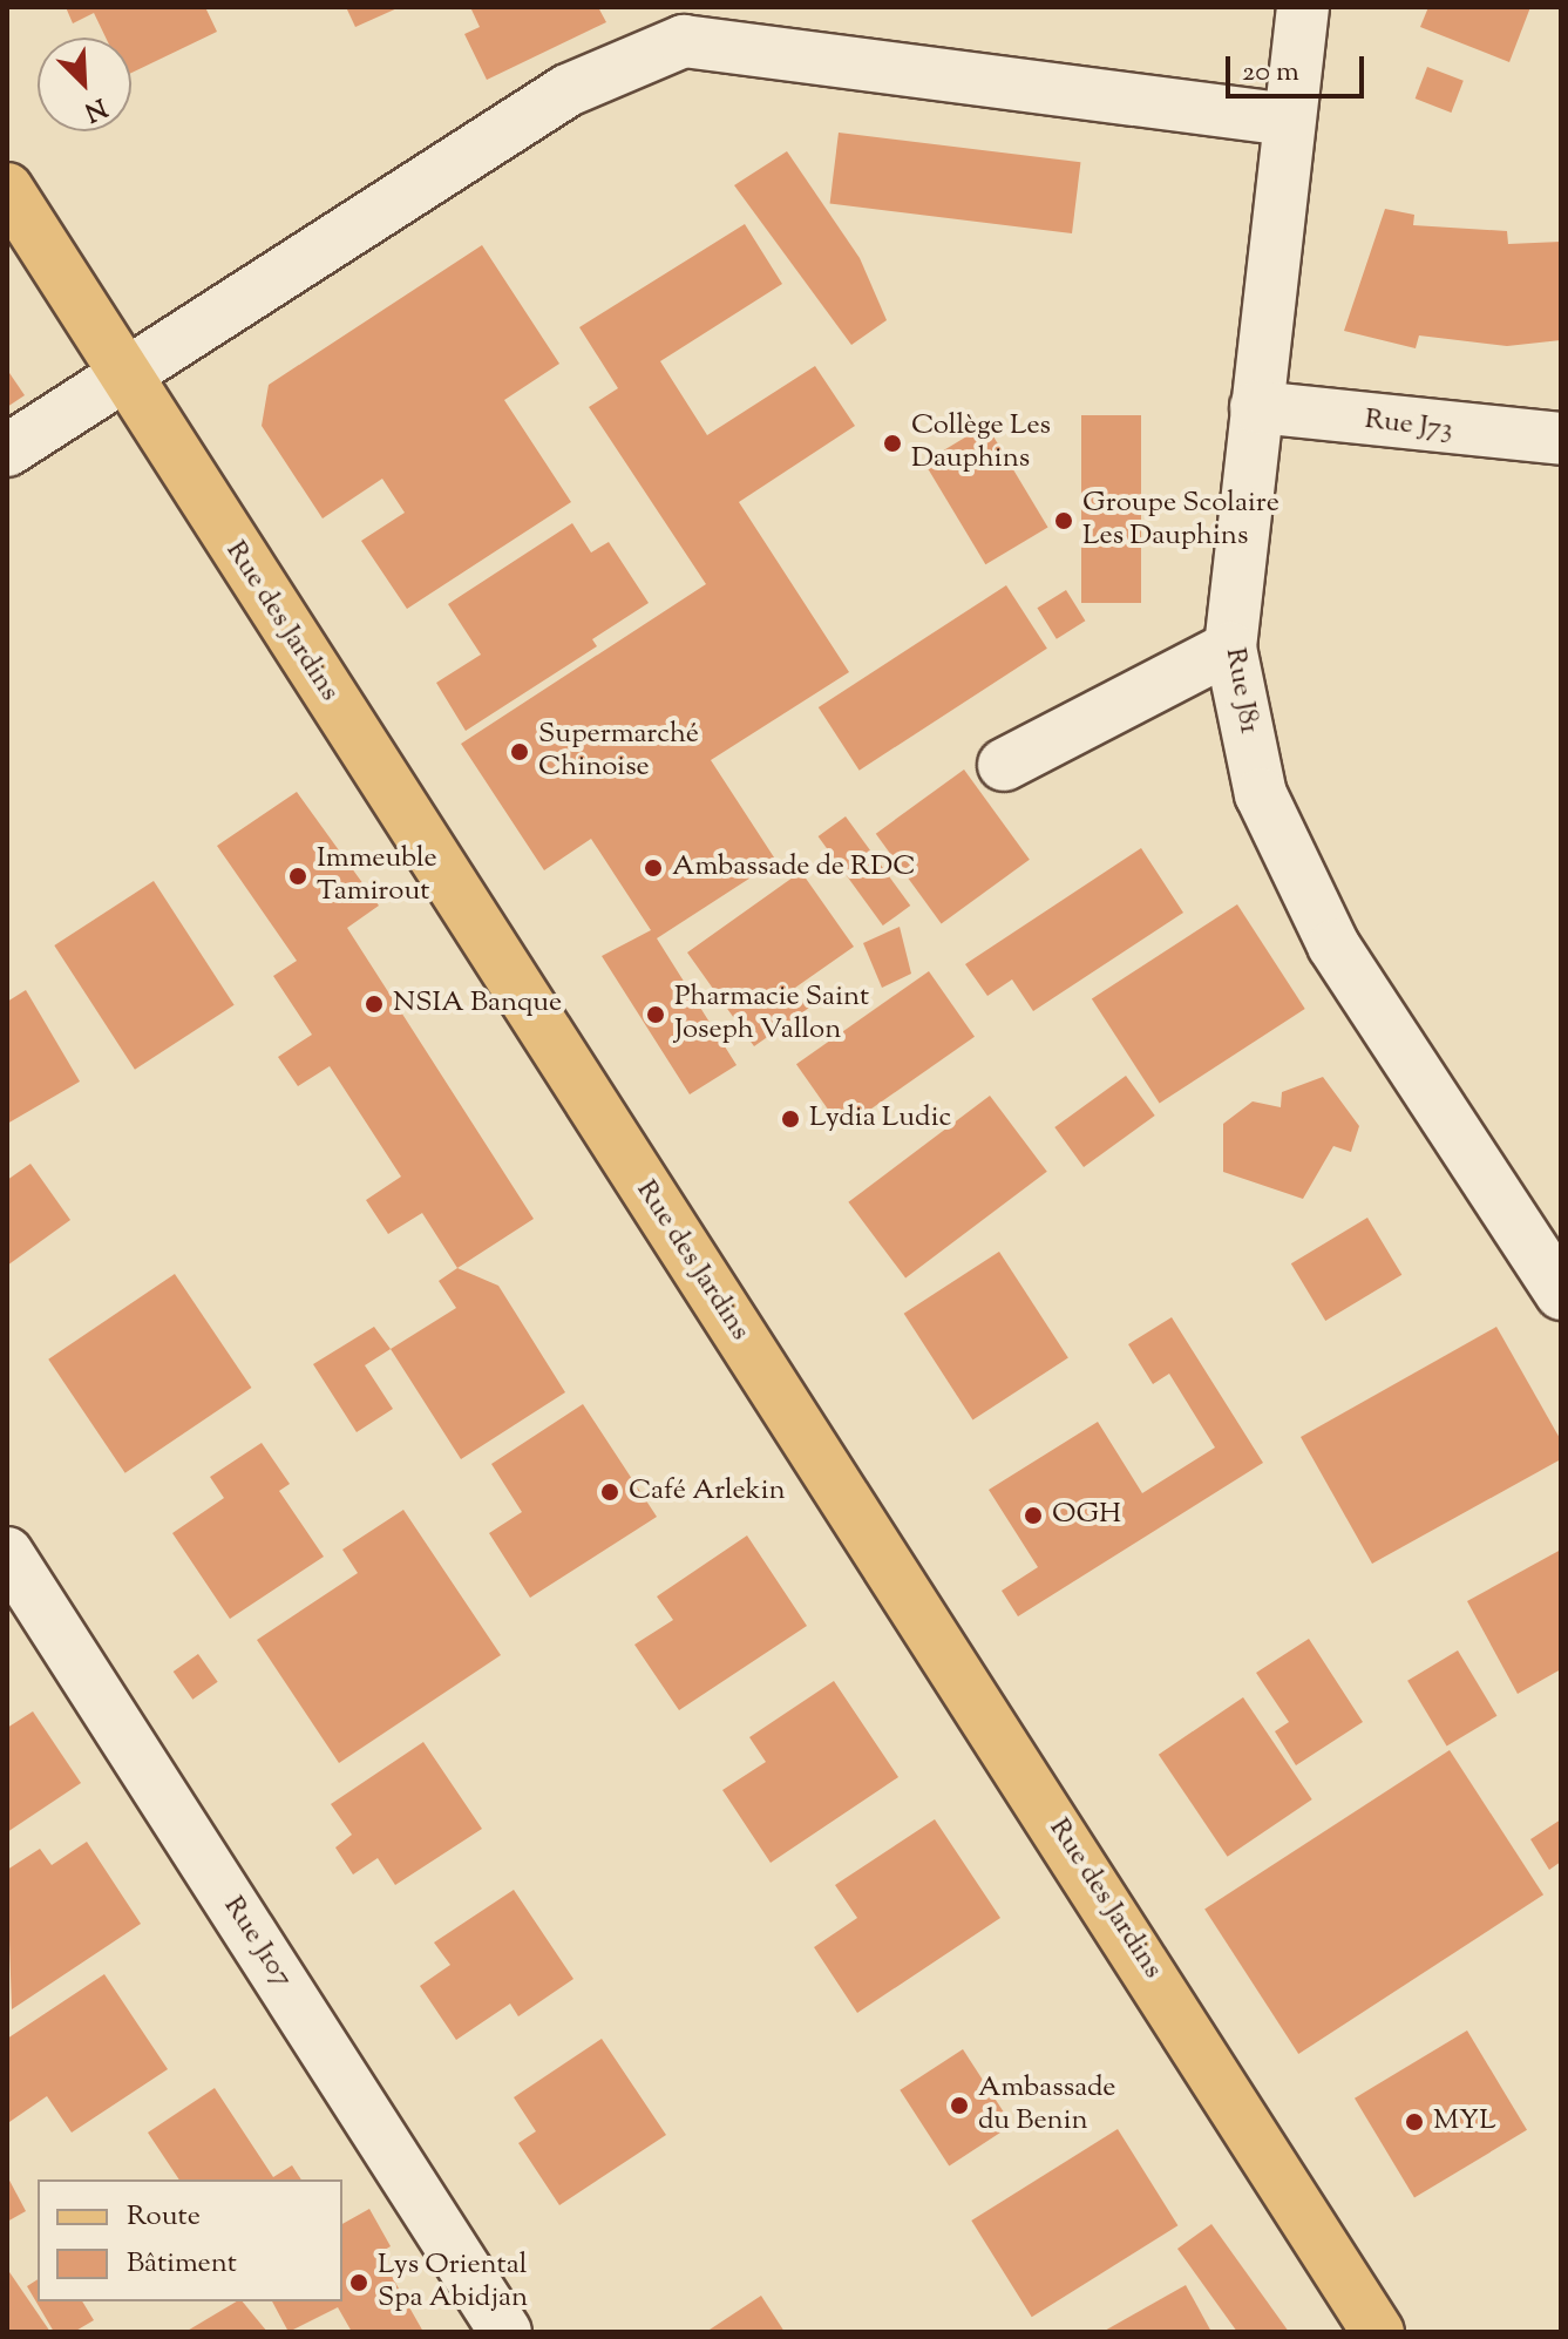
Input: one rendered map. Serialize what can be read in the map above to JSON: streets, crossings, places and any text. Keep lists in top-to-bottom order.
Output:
{
  "streets": {
    "main road": ["Rue des Jardins"],
    "street": ["Rue J73", "Rue J81", "Rue J107"]
  },
  "crossings": [
    ["Rue J73", "Rue J81"]
  ],
  "places": [
    "Collège Les Dauphins",
    "Groupe Scolaire Les Dauphins",
    "Supermarché Chinoise",
    "Ambassade de RDC",
    "Immeuble Tamirout",
    "NSIA Banque",
    "Pharmacie Saint Joseph Vallon",
    "Lydia Ludic",
    "Café Arlekin",
    "OGH",
    "Ambassade du Benin",
    "MYL",
    "Lys Oriental Spa Abidjan"
  ],
  "legend": ["Route", "Bâtiment"],
  "scale_bar": "20 m",
  "north": "bottom right"
}
